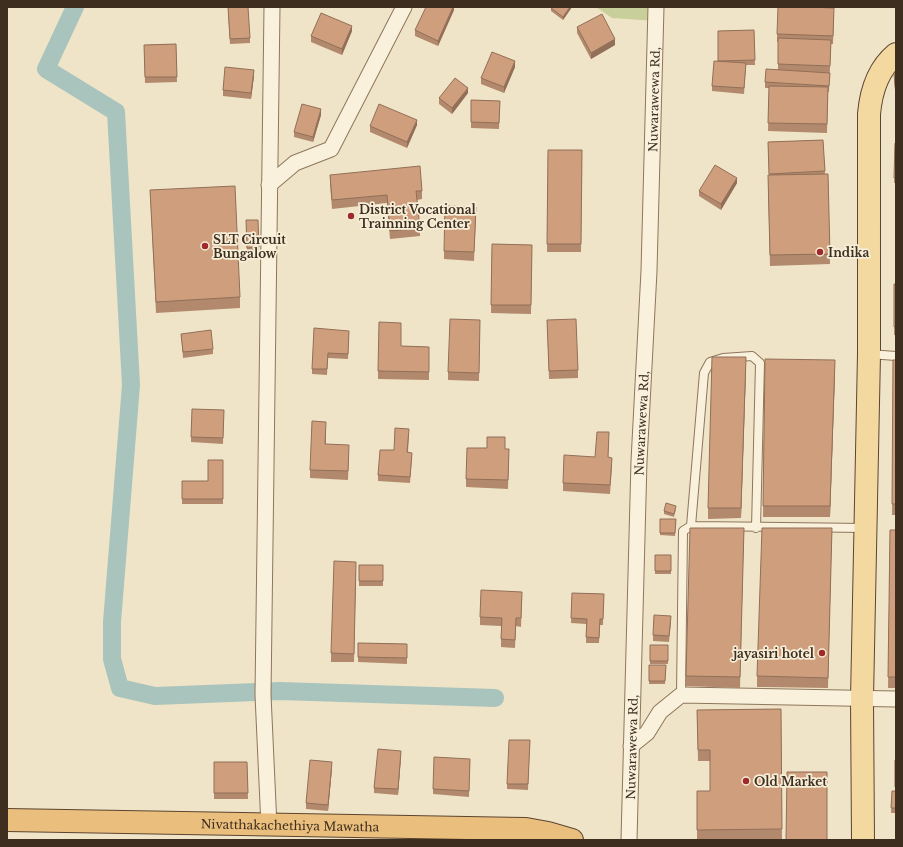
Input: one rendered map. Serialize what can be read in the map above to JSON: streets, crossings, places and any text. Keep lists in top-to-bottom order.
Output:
{
  "streets": {
    "highway": ["Nivatthakachethiya Mawatha"],
    "street": ["Nuwarawewa Rd,"]
  },
  "places": [
    "District Vocational Trainning Center",
    "SLT Circuit Bungalow",
    "Indika",
    "jayasiri hotel",
    "Old Market"
  ]
}
